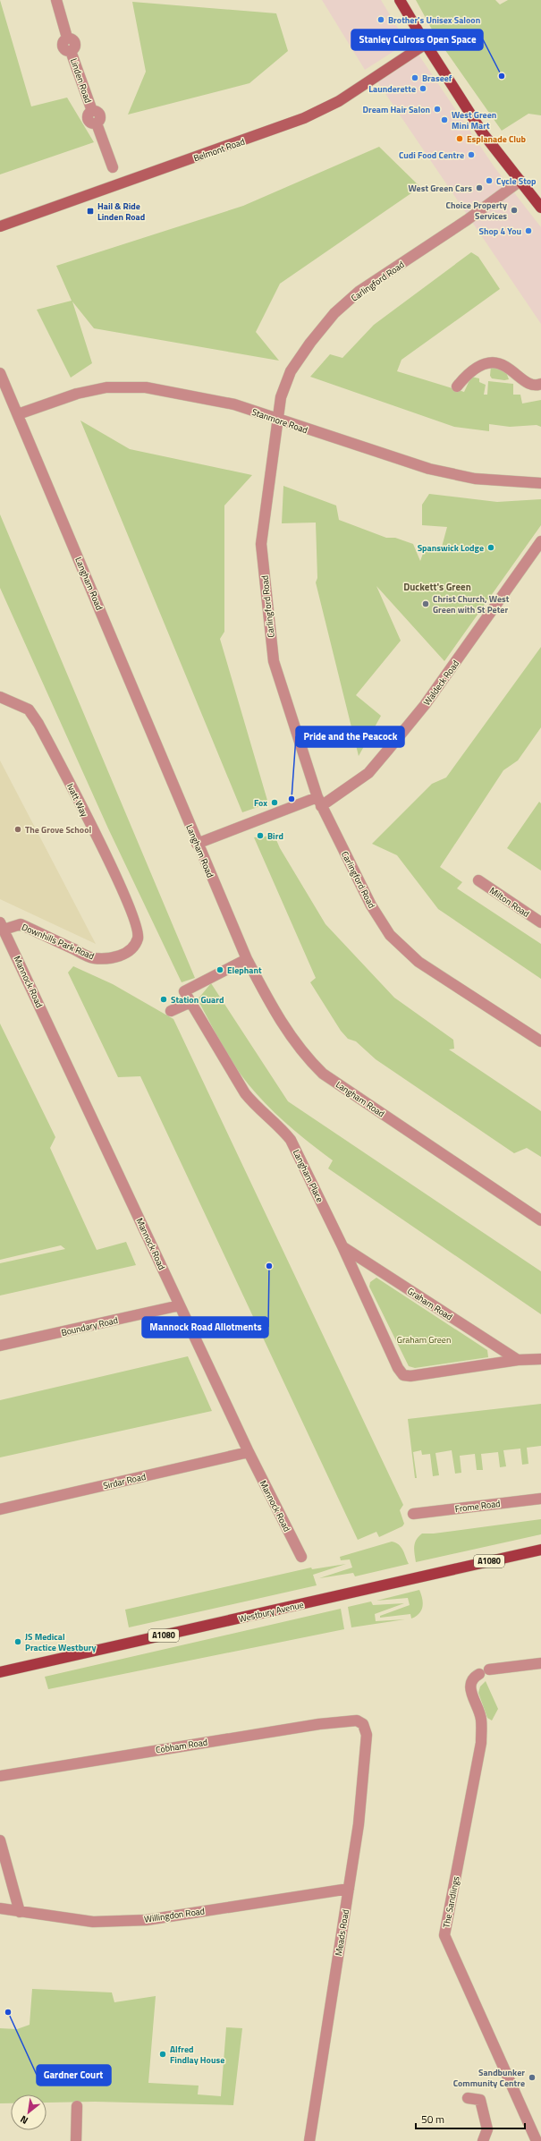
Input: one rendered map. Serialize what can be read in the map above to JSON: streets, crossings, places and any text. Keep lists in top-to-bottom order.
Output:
{
  "streets": {
    "main road": ["Belmont Road", "A1080", "Westbury Avenue"],
    "street": [
      "Linden Road",
      "Carlingford Road",
      "Stanmore Road",
      "Langham Road",
      "Waldeck Road",
      "Ivatt Way",
      "Milton Road",
      "Downhills Park Road",
      "Mannock Road",
      "Langham Place",
      "Graham Road",
      "Boundary Road",
      "Sirdar Road",
      "Frome Road",
      "Cobham Road",
      "The Sandlings",
      "Willingdon Road",
      "Meads Road"
    ]
  },
  "crossings": [
    ["Carlingford Road", "Stanmore Road"],
    ["Carlingford Road", "Waldeck Road"],
    ["Stanmore Road", "Langham Road"],
    ["Langham Road", "Waldeck Road"],
    ["Langham Road", "Langham Place"],
    ["Ivatt Way", "Downhills Park Road"],
    ["Downhills Park Road", "Mannock Road"],
    ["Mannock Road", "Boundary Road"],
    ["Mannock Road", "Sirdar Road"],
    ["Langham Place", "Graham Road"],
    ["Cobham Road", "Meads Road"],
    ["Willingdon Road", "Meads Road"]
  ],
  "districts": ["Duckett's Green"],
  "parks": ["Graham Green"],
  "places": {
    "other": [
      "Brother's Unisex Saloon",
      "Stanley Culross Open Space",
      "Braseef",
      "Launderette",
      "Dream Hair Salon",
      "West Green Mini Mart",
      "Esplanade Club",
      "Cudi Food Centre",
      "Cycle Stop",
      "West Green Cars",
      "Choice Property Services",
      "Shop 4 You",
      "Spanswick Lodge",
      "Christ Church, West Green with St Peter",
      "Pride and the Peacock",
      "Fox",
      "The Grove School",
      "Bird",
      "Elephant",
      "Station Guard",
      "Mannock Road Allotments",
      "JS Medical Practice Westbury",
      "Gardner Court",
      "Alfred Findlay House",
      "Sandbunker Community Centre"
    ],
    "transit": ["Hail & Ride Linden Road"]
  },
  "scale_bar": "50 m",
  "north": "bottom left"
}
